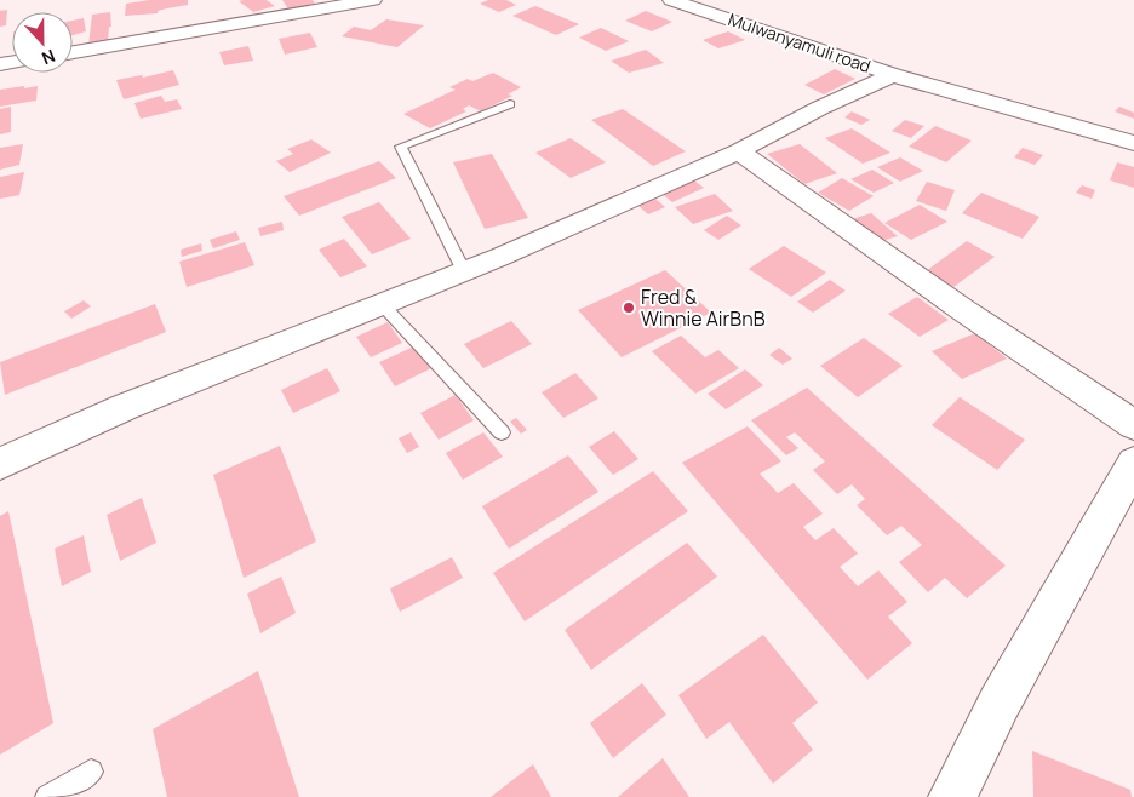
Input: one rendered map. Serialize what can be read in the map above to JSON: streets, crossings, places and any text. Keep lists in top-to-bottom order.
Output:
{
  "streets": {
    "street": ["Mulwanyamuli road"]
  },
  "places": ["Fred & Winnie AirBnB"],
  "north": "bottom"
}
